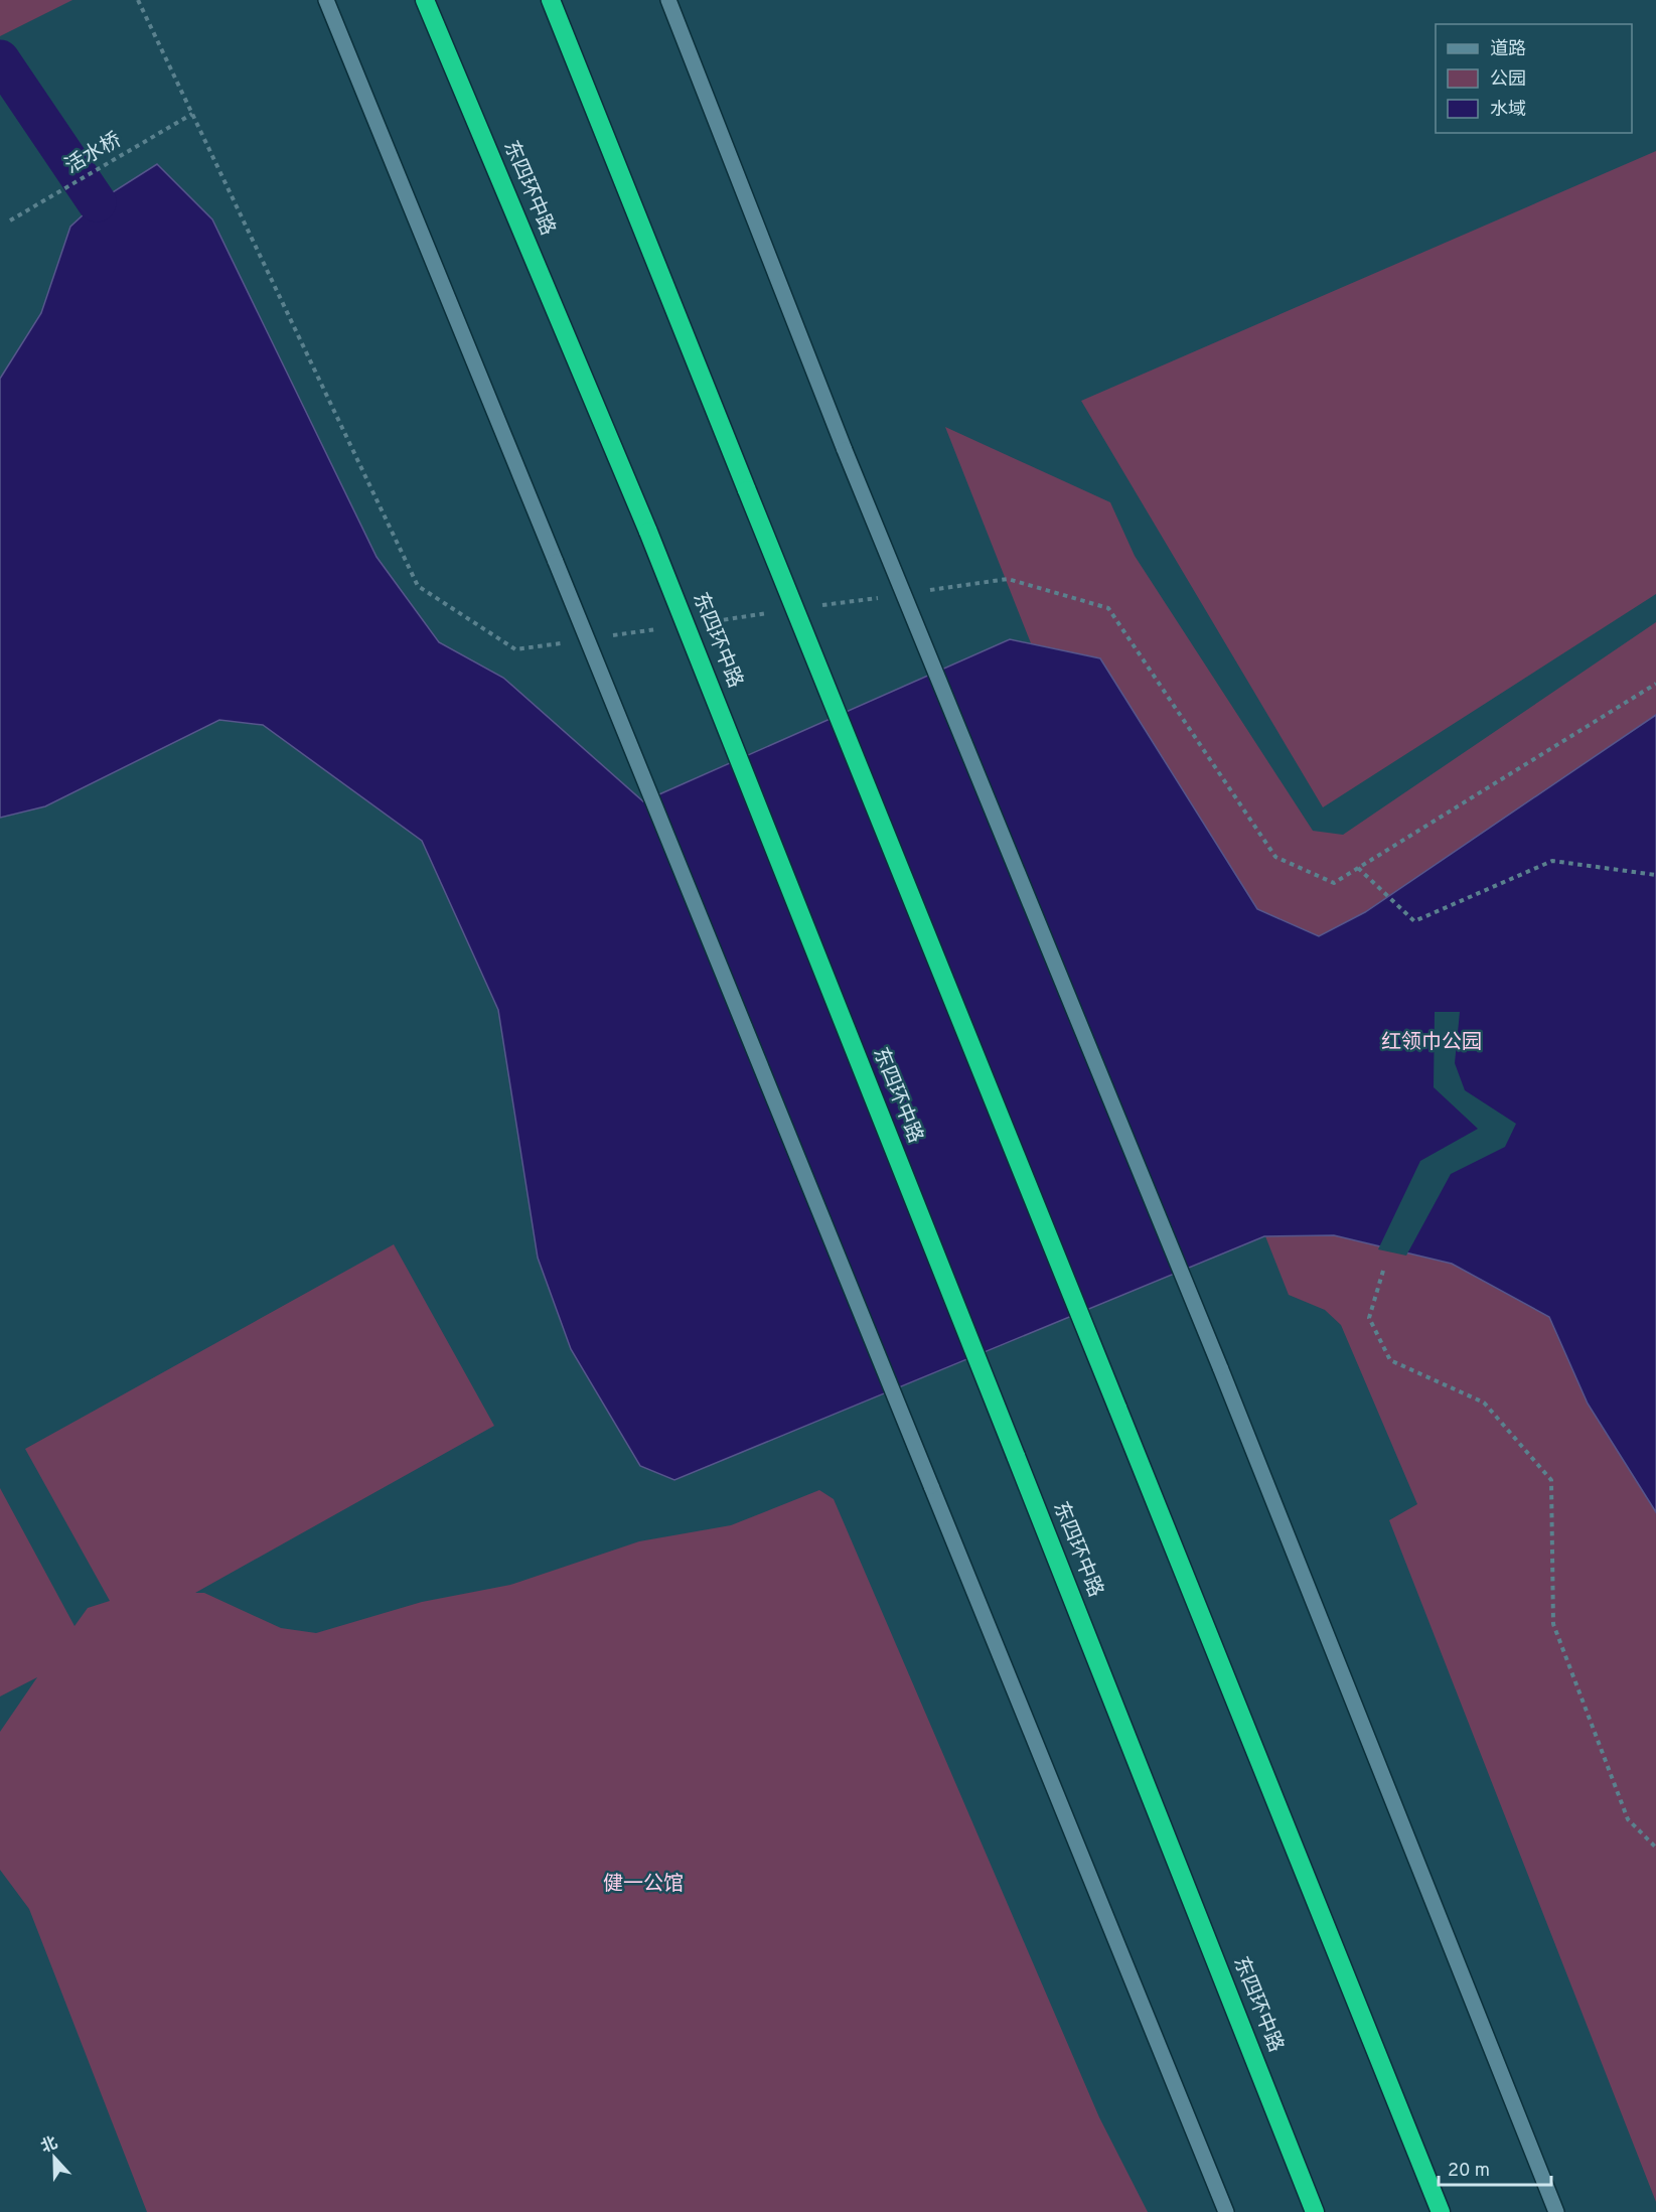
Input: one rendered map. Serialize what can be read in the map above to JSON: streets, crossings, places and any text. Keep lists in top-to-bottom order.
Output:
{
  "streets": {
    "highway": ["东四环中路"],
    "path": ["活水桥"]
  },
  "parks": ["红领巾公园", "健一公馆"],
  "legend": ["道路", "公园", "水域"],
  "scale_bar": "20 m",
  "north": "top"
}
